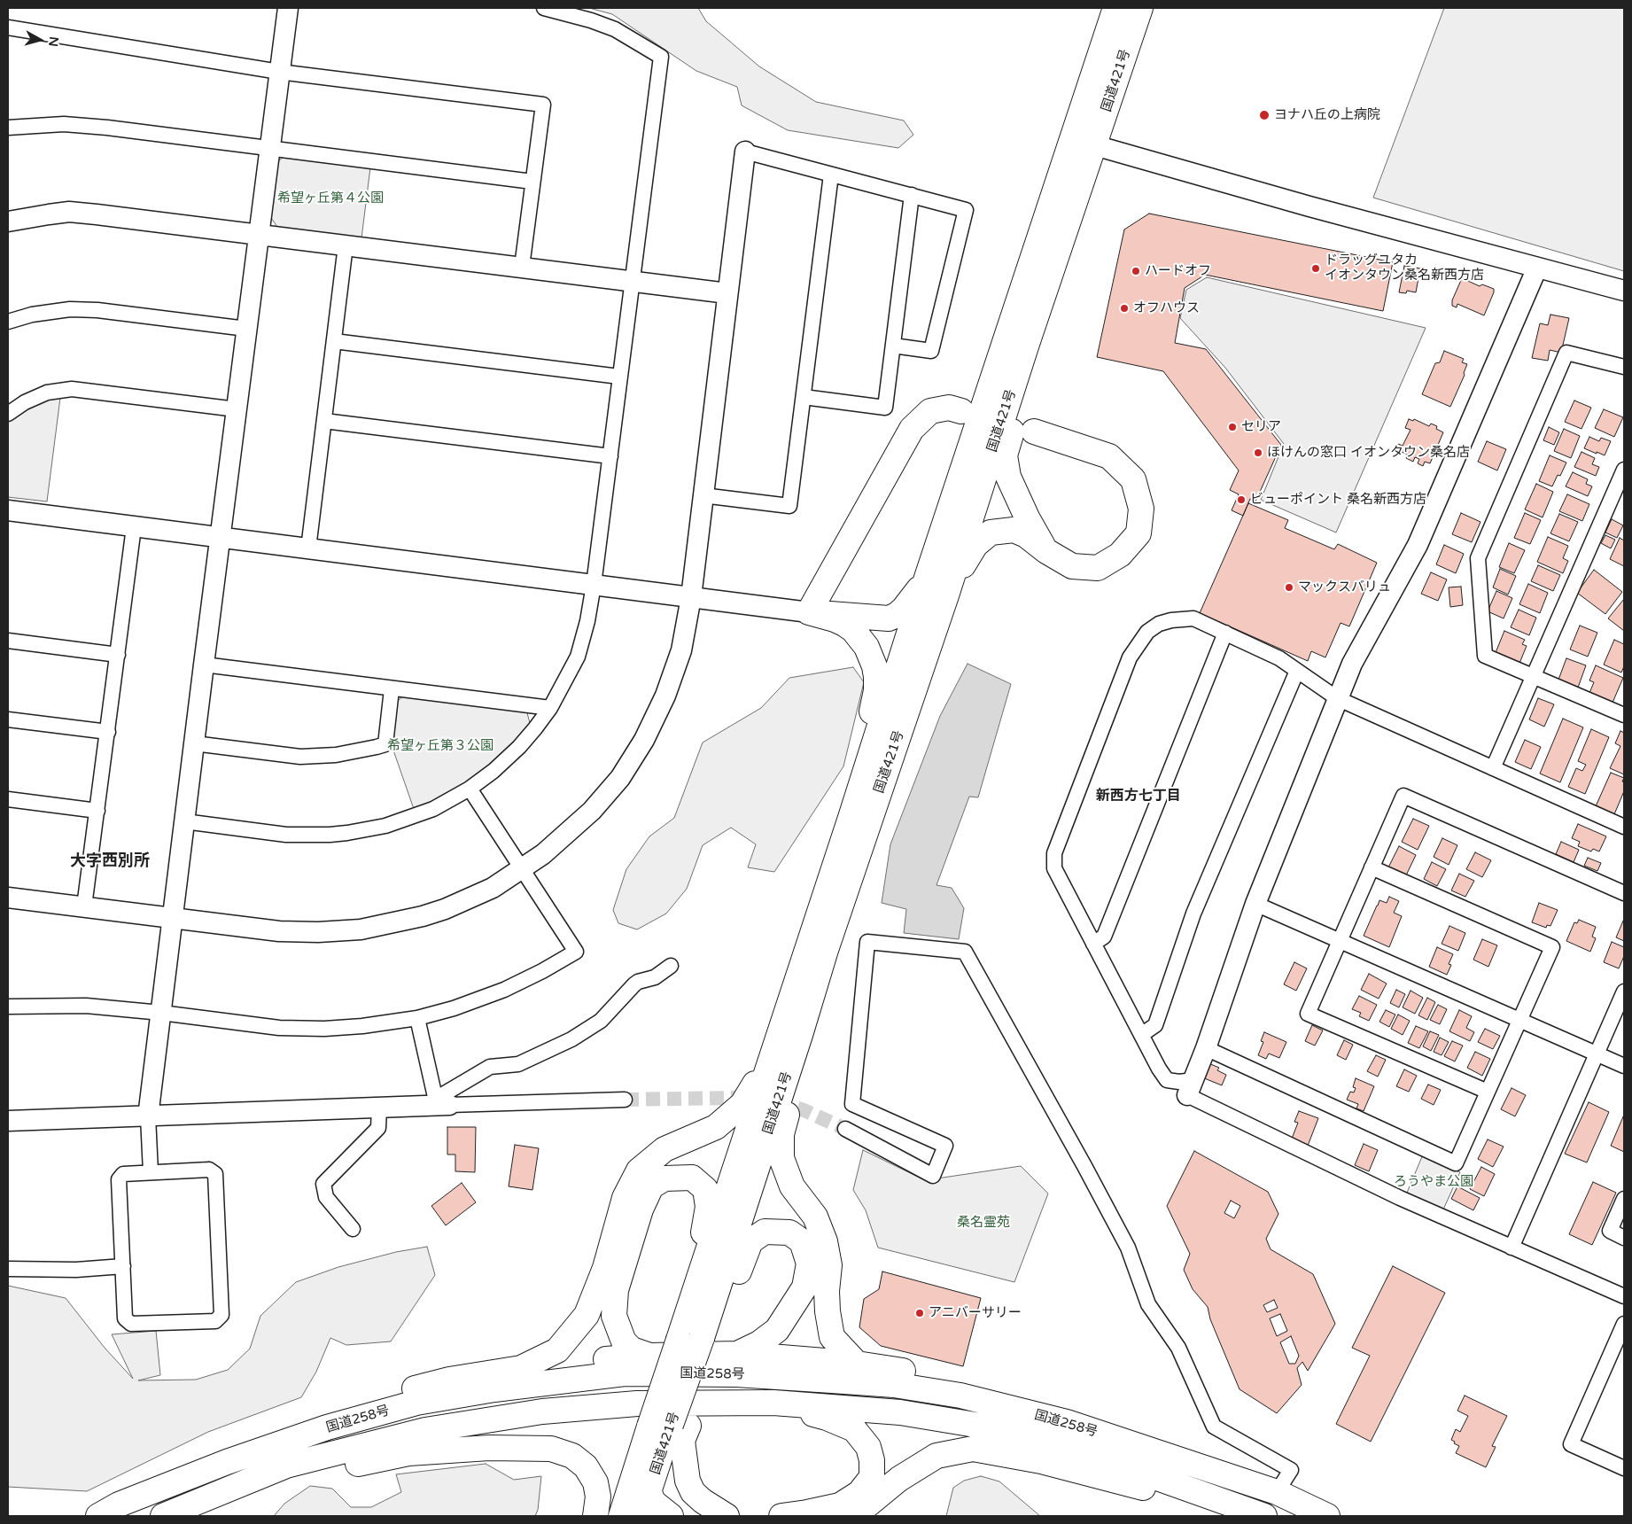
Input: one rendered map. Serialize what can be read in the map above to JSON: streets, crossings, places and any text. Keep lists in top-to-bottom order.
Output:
{
  "streets": {
    "highway": ["国道421号", "国道258号"]
  },
  "districts": ["新西方七丁目", "大字西別所"],
  "parks": [
    "希望ヶ丘第４公園",
    "希望ヶ丘第３公園",
    "ろうやま公園",
    "桑名霊苑"
  ],
  "places": [
    "ヨナハ丘の上病院",
    "ドラッグユタカ イオンタウン桑名新西方店",
    "ハードオフ",
    "オフハウス",
    "セリア",
    "ほけんの窓口 イオンタウン桑名店",
    "ビューポイント 桑名新西方店",
    "マックスバリュ",
    "アニバーサリー"
  ],
  "north": "right"
}
